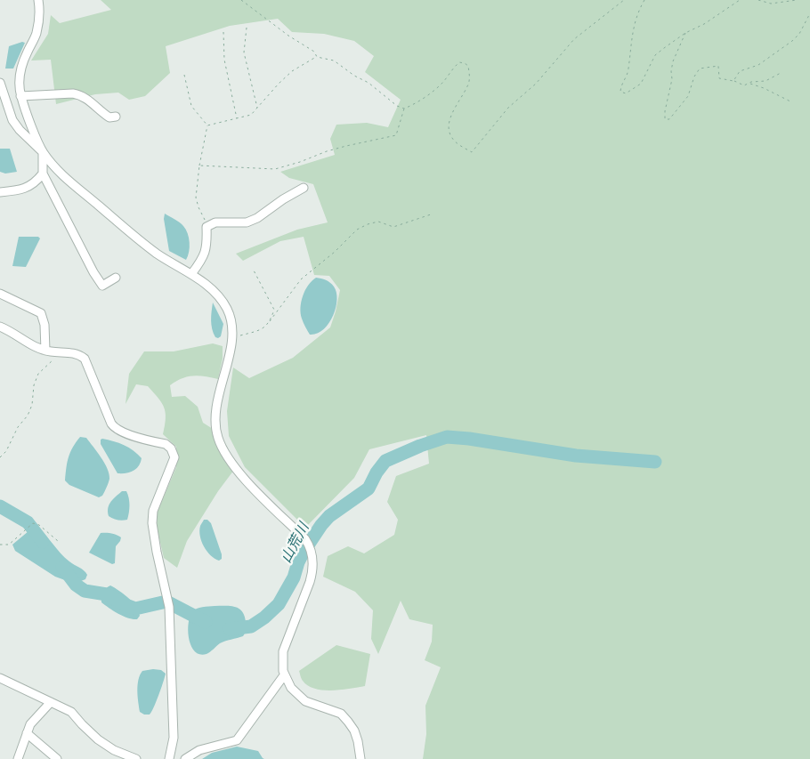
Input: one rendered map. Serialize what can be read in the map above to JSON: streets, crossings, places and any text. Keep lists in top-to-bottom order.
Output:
{
  "water": ["山荒川"]
}
